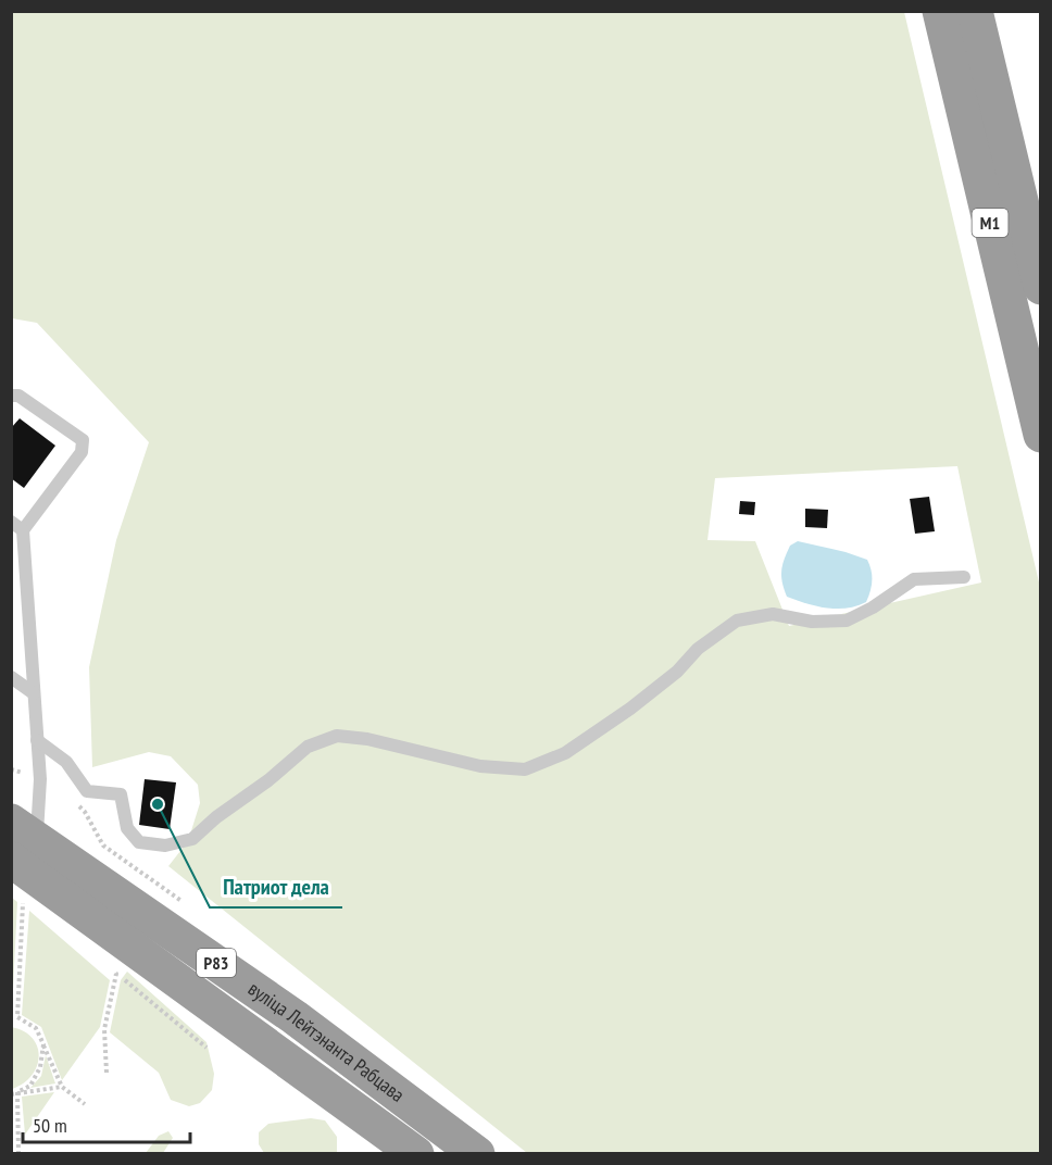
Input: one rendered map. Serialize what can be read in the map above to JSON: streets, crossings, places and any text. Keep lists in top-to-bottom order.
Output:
{
  "streets": {
    "highway": ["М1", "Р83", "вуліца Лейтэнанта Рабцава"]
  },
  "places": ["Патриот дела"],
  "scale_bar": "50 m"
}
